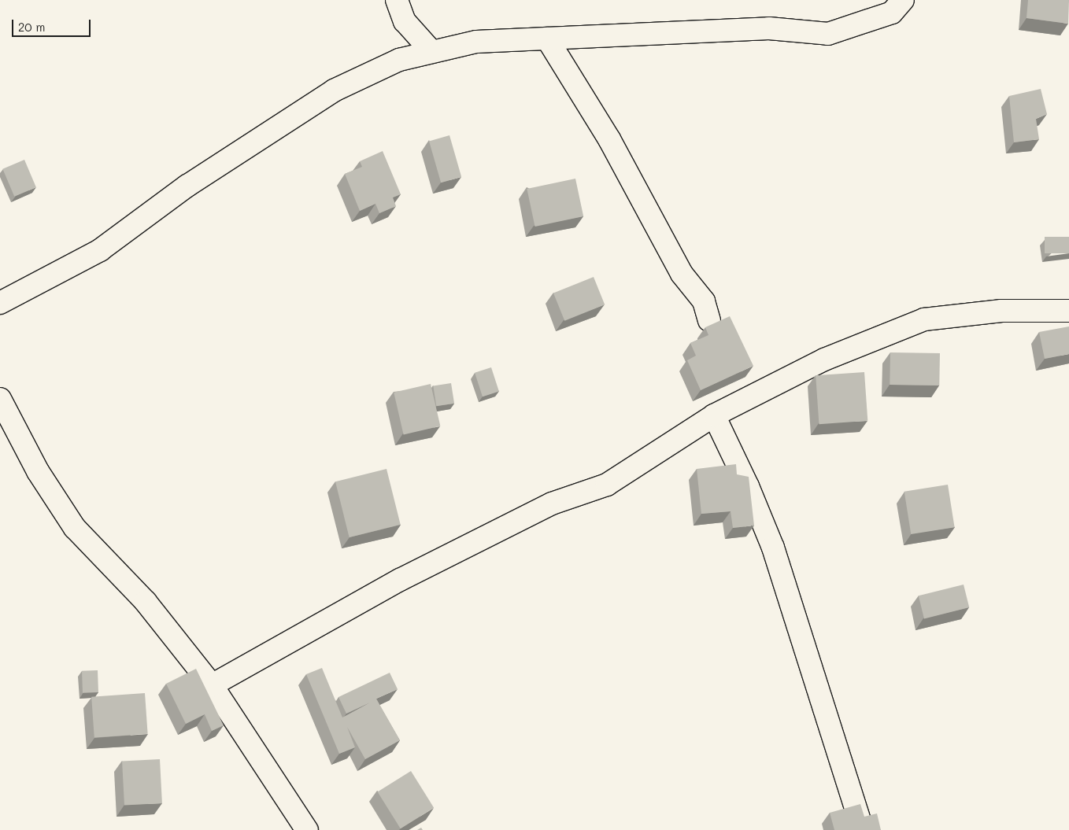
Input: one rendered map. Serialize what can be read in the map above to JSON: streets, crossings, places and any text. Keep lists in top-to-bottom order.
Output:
{
  "scale_bar": "20 m"
}
